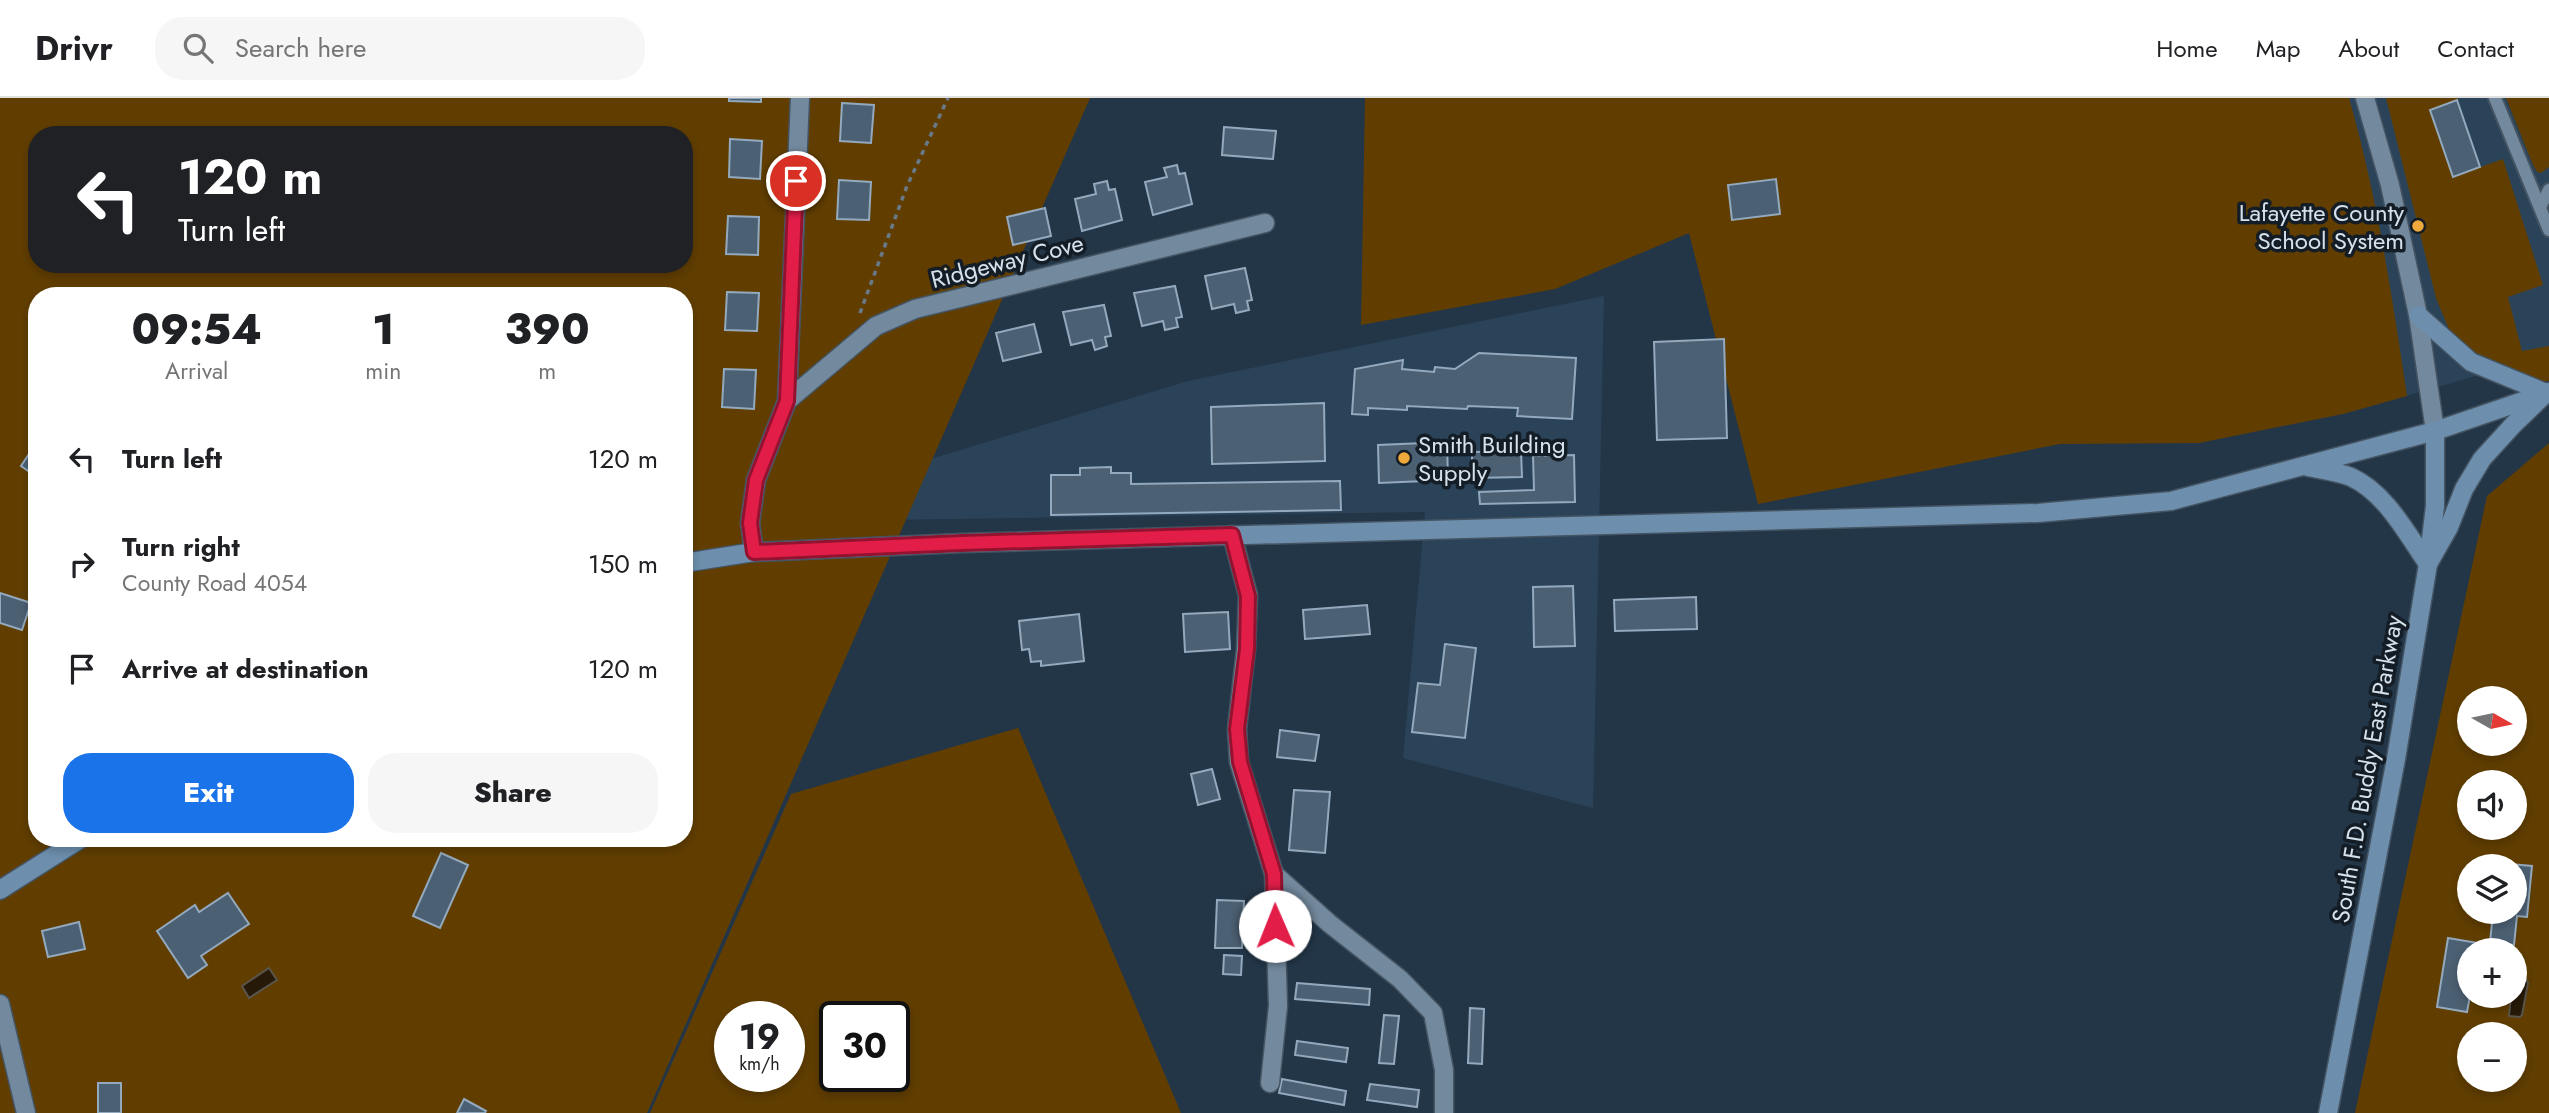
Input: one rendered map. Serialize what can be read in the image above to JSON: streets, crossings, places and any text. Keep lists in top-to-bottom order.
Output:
{
  "streets": {
    "main road": ["South F.D. Buddy East Parkway"],
    "street": ["Ridgeway Cove"]
  },
  "places": ["Lafayette County School System", "Smith Building Supply"],
  "north": "right",
  "page": {
    "header": "Drivr",
    "search": "Search here",
    "nav": [
      "Home",
      "Map",
      "About",
      "Contact"
    ],
    "turn": ["120 m", "Turn left"],
    "eta": [
      "09:54",
      "Arrival",
      "1",
      "min",
      "390",
      "m"
    ],
    "list": [
      {
        "name": "Turn left",
        "value": "120 m"
      },
      {
        "name": "Turn right",
        "note": "County Road 4054",
        "value": "150 m"
      },
      {
        "name": "Arrive at destination",
        "value": "120 m"
      }
    ],
    "map_buttons": ["+", "−"],
    "buttons": ["Exit", "Share"],
    "speed": "19 km/h",
    "limit": "30"
  }
}
